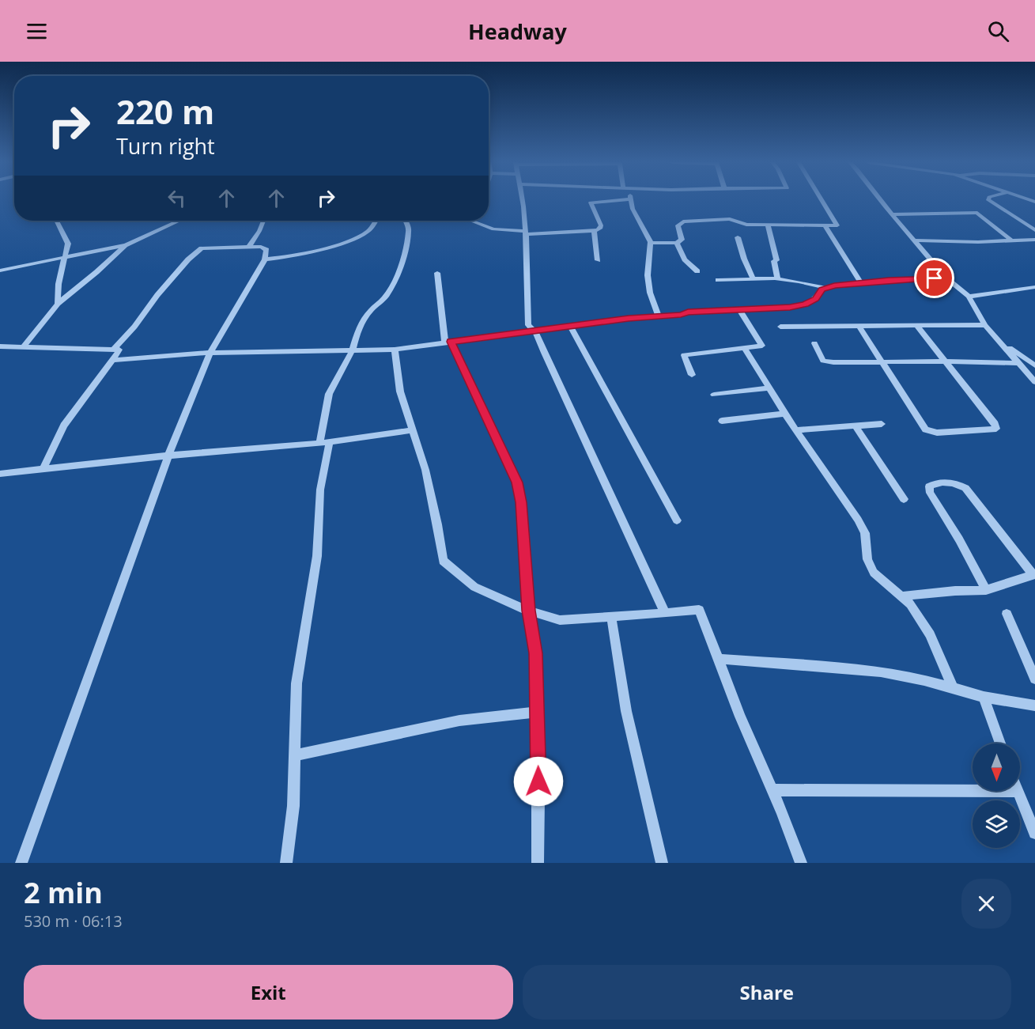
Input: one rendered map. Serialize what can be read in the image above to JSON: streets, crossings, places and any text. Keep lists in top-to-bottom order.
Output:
{
  "north": "bottom",
  "page": {
    "header": "Headway",
    "turn": ["220 m", "Turn right"],
    "heading": ["2 min", "530 m · 06:13"],
    "buttons": ["Exit", "Share"]
  }
}
